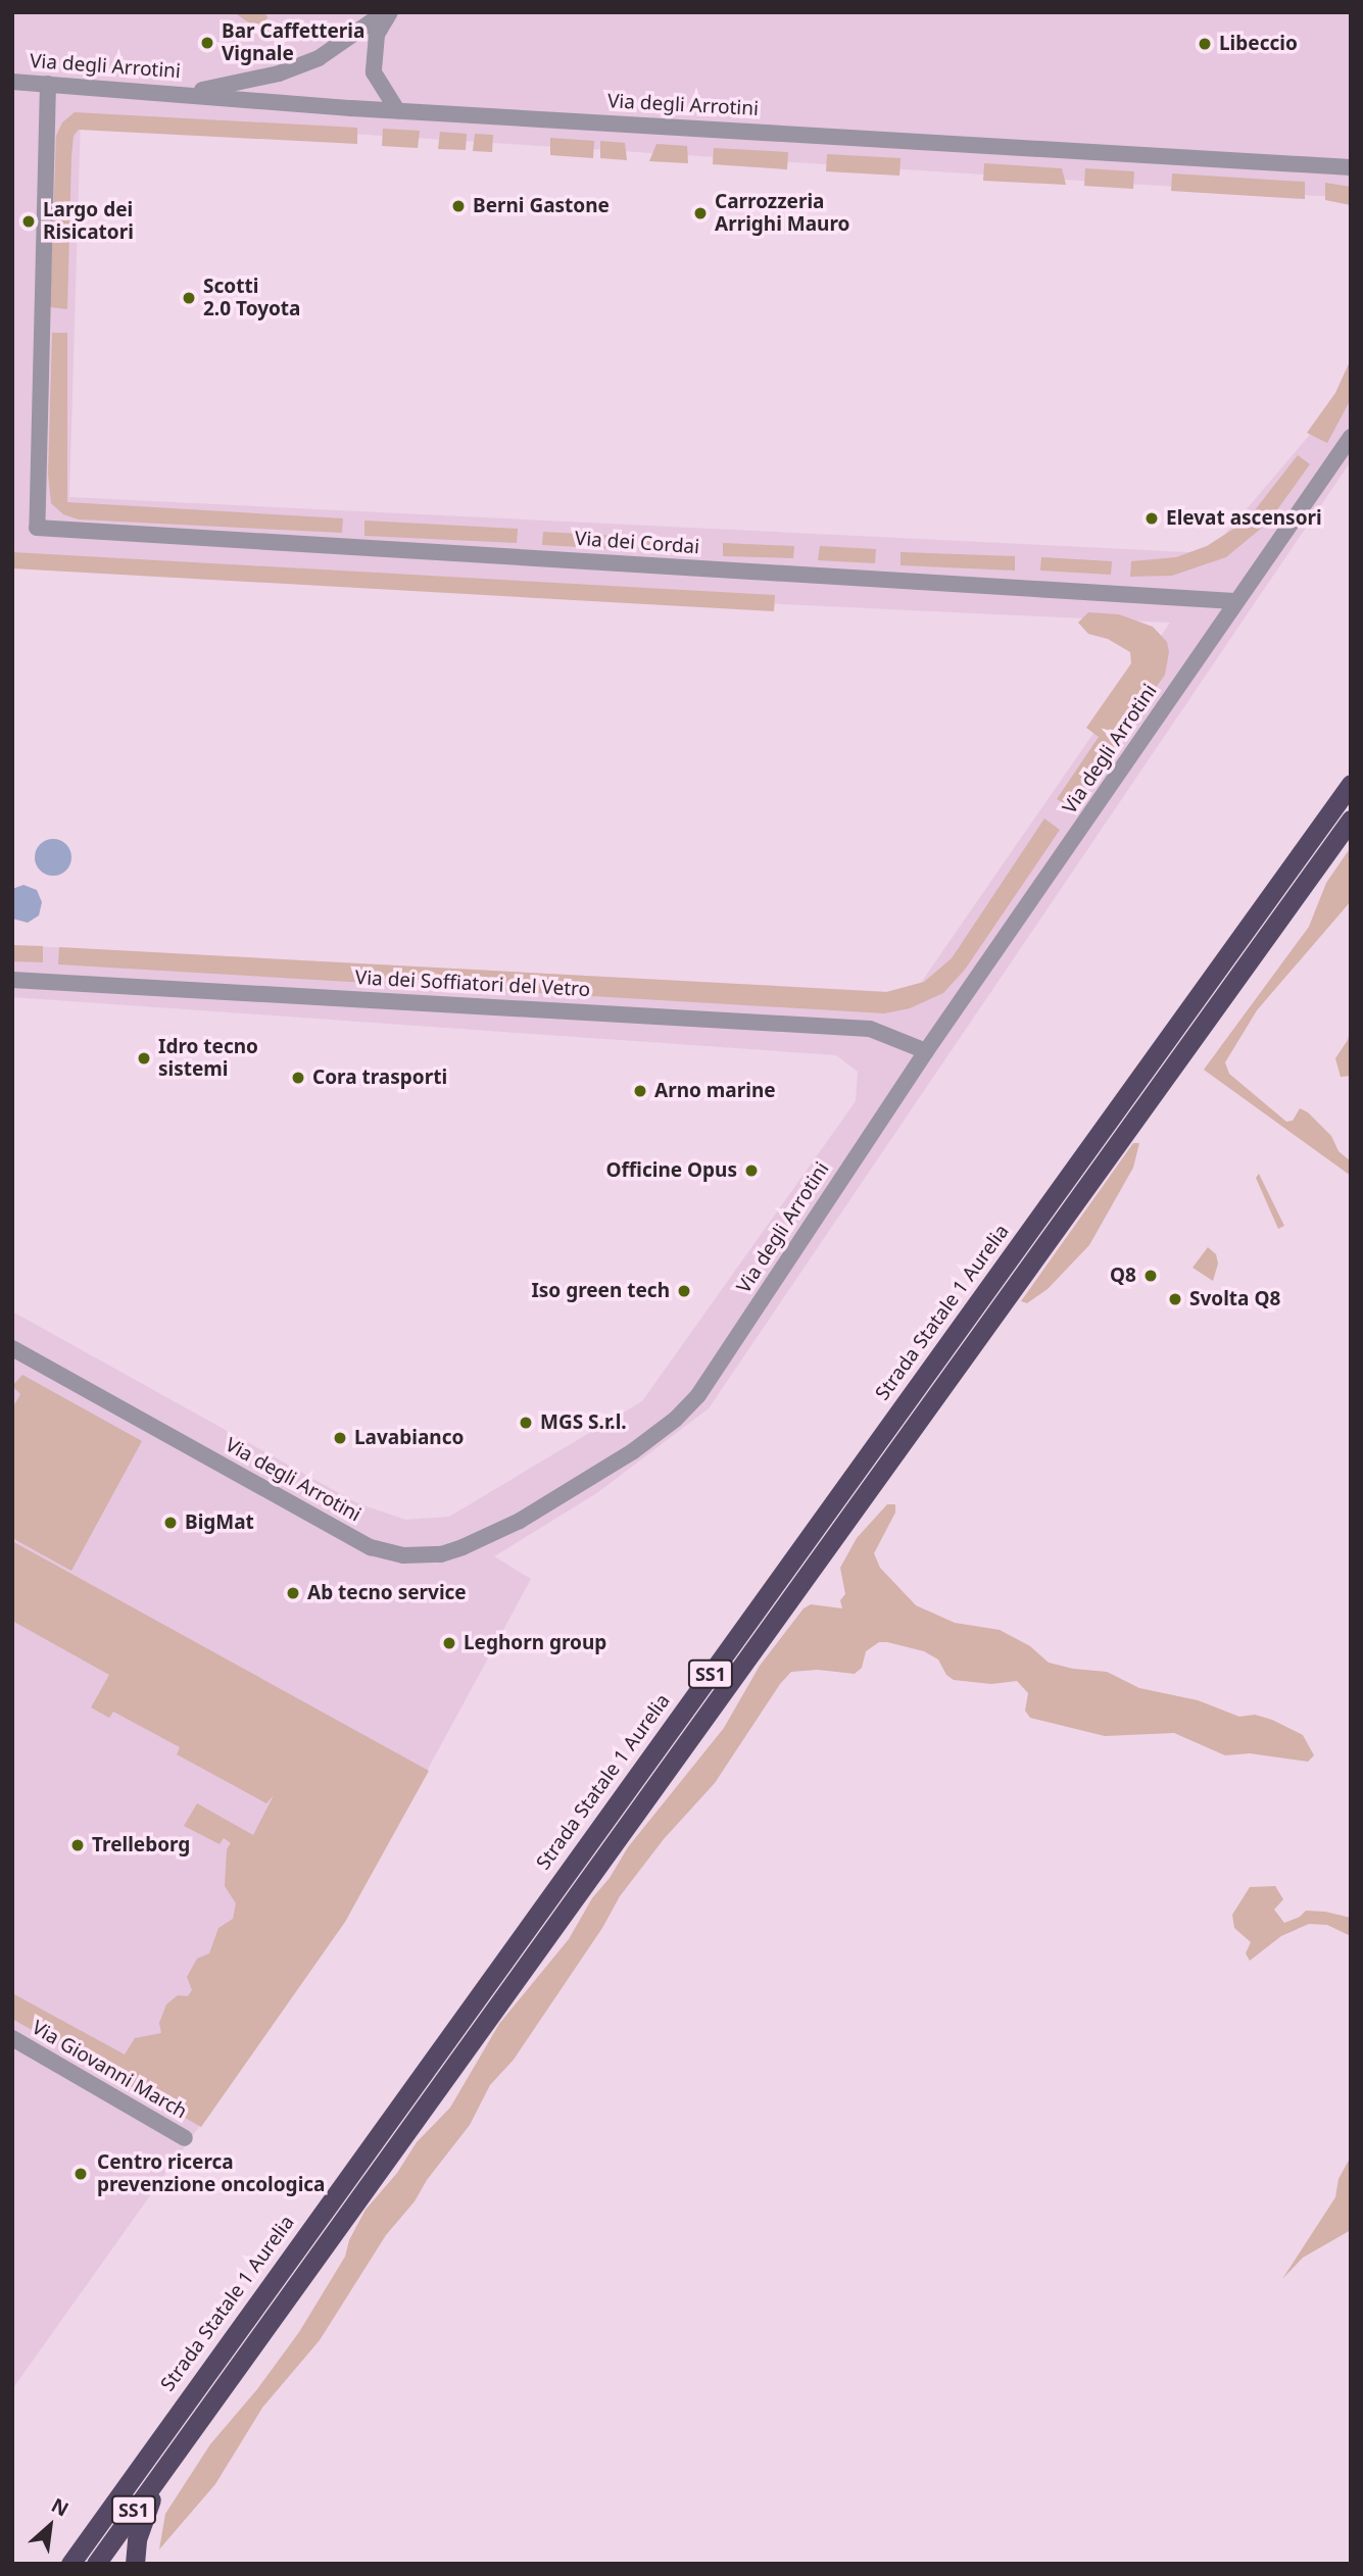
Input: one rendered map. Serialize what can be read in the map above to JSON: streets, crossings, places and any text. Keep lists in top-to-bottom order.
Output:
{
  "streets": {
    "highway": ["Strada Statale 1 Aurelia", "SS1"],
    "street": [
      "Via degli Arrotini",
      "Via dei Cordai",
      "Via dei Soffiatori del Vetro",
      "Via Giovanni March"
    ]
  },
  "crossings": [
    ["Via degli Arrotini", "Via dei Cordai"],
    ["Via degli Arrotini", "Via dei Soffiatori del Vetro"]
  ],
  "places": [
    "Bar Caffetteria Vignale",
    "Libeccio",
    "Berni Gastone",
    "Carrozzeria Arrighi Mauro",
    "Largo dei Risicatori",
    "Scotti 2.0 Toyota",
    "Elevat ascensori",
    "Idro tecno sistemi",
    "Cora trasporti",
    "Arno marine",
    "Officine Opus",
    "Q8",
    "Iso green tech",
    "Svolta Q8",
    "MGS S.r.l.",
    "Lavabianco",
    "BigMat",
    "Ab tecno service",
    "Leghorn group",
    "Trelleborg",
    "Centro ricerca prevenzione oncologica"
  ],
  "north": "top right"
}
